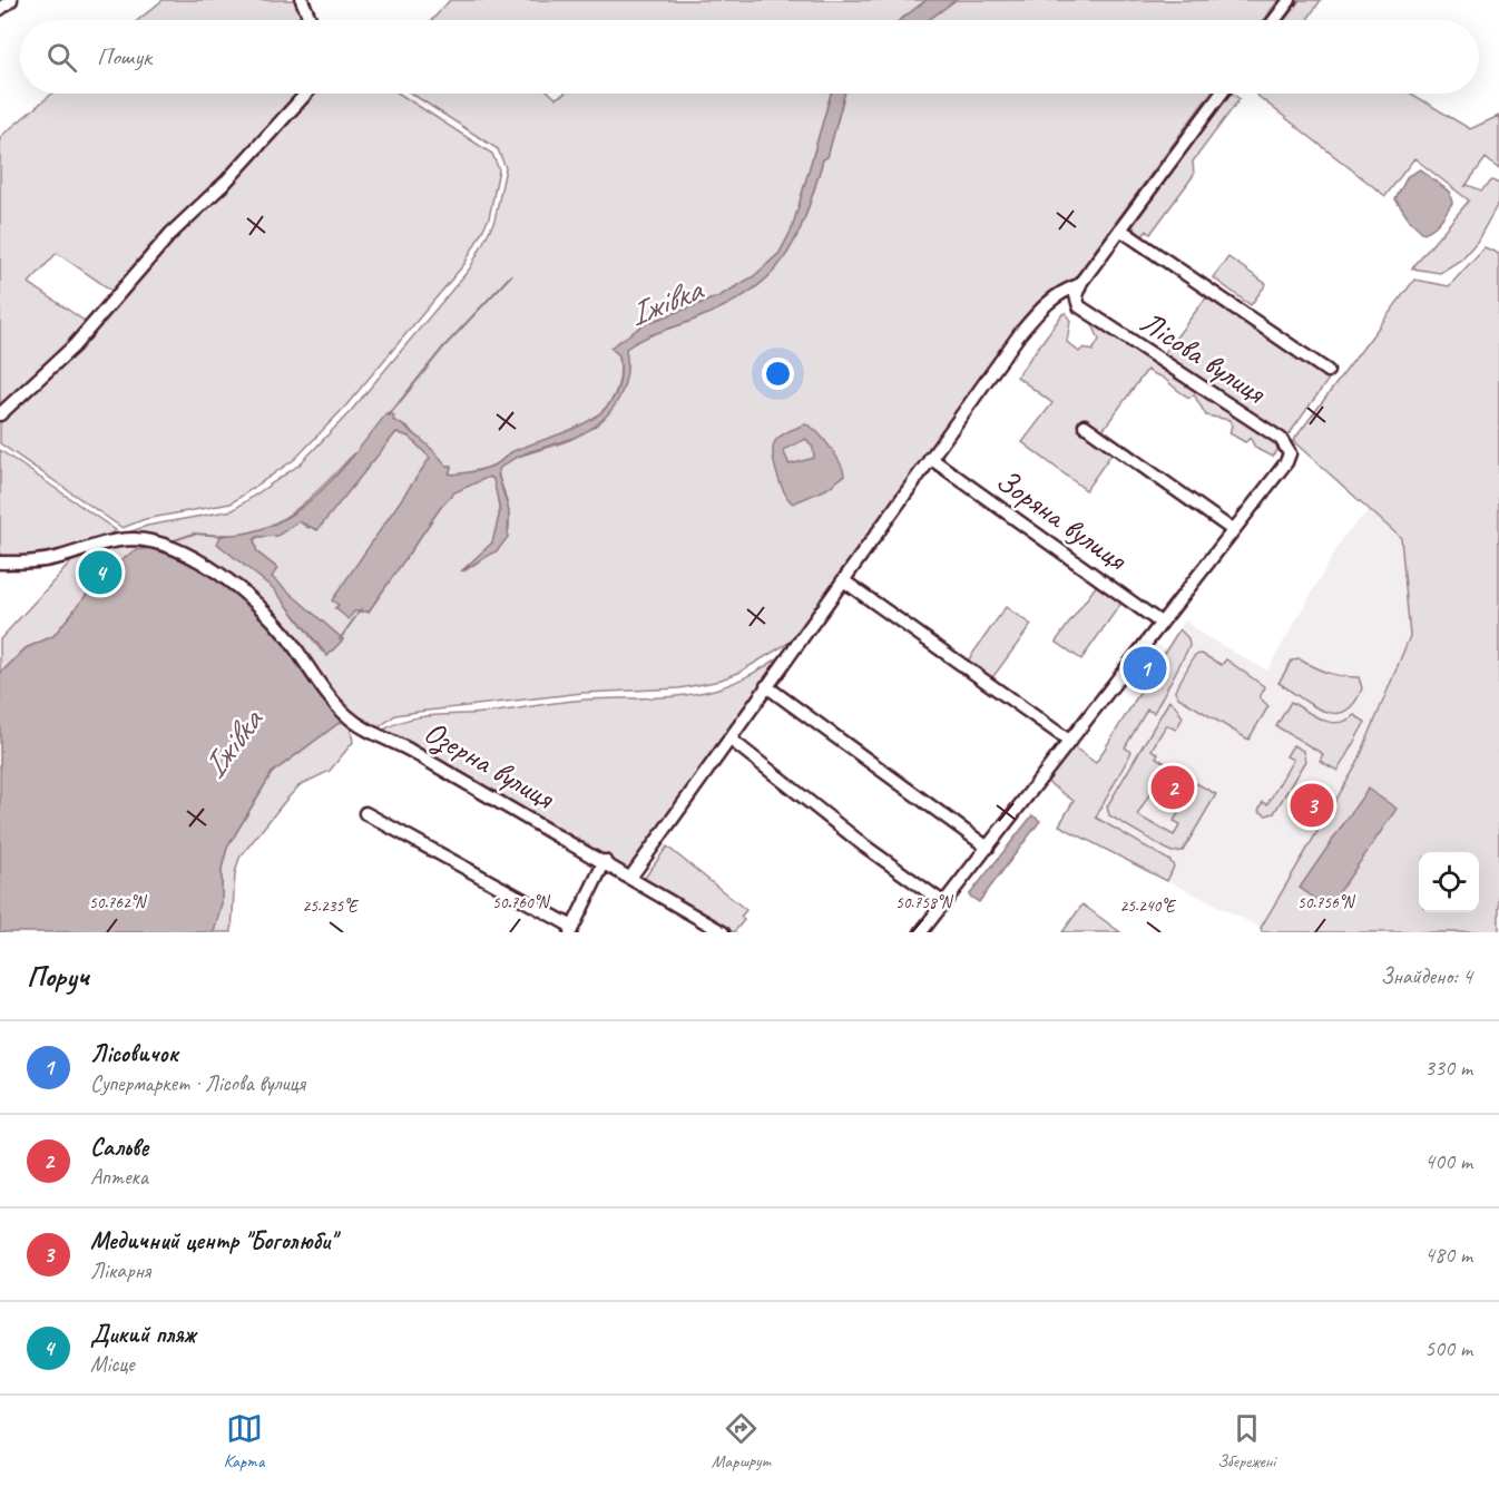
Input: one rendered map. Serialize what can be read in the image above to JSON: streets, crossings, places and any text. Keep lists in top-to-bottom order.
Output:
{
  "streets": {
    "street": ["Лісова вулиця", "Зоряна вулиця", "Озерна вулиця"]
  },
  "crossings": [
    ["Лісова вулиця", "Зоряна вулиця"]
  ],
  "water": ["Іжівка"],
  "page": {
    "search": "Пошук",
    "pins": [
      "4",
      "1",
      "2",
      "3"
    ],
    "heading": ["Поруч", "Знайдено: 4"],
    "list": [
      {
        "mark": "1",
        "name": "Лісовичок",
        "note": "Супермаркет · Лісова вулиця",
        "value": "330 m"
      },
      {
        "mark": "2",
        "name": "Сальве",
        "note": "Аптека",
        "value": "400 m"
      },
      {
        "mark": "3",
        "name": "Медичний центр \"Боголюби\"",
        "note": "Лікарня",
        "value": "480 m"
      },
      {
        "mark": "4",
        "name": "Дикий пляж",
        "note": "Місце",
        "value": "500 m"
      }
    ],
    "nav": ["Карта", "Маршрут", "Збережені"]
  },
  "coordinates": [
    "50.762°N",
    "50.760°N",
    "50.758°N",
    "50.756°N",
    "25.235°E",
    "25.240°E"
  ]
}
